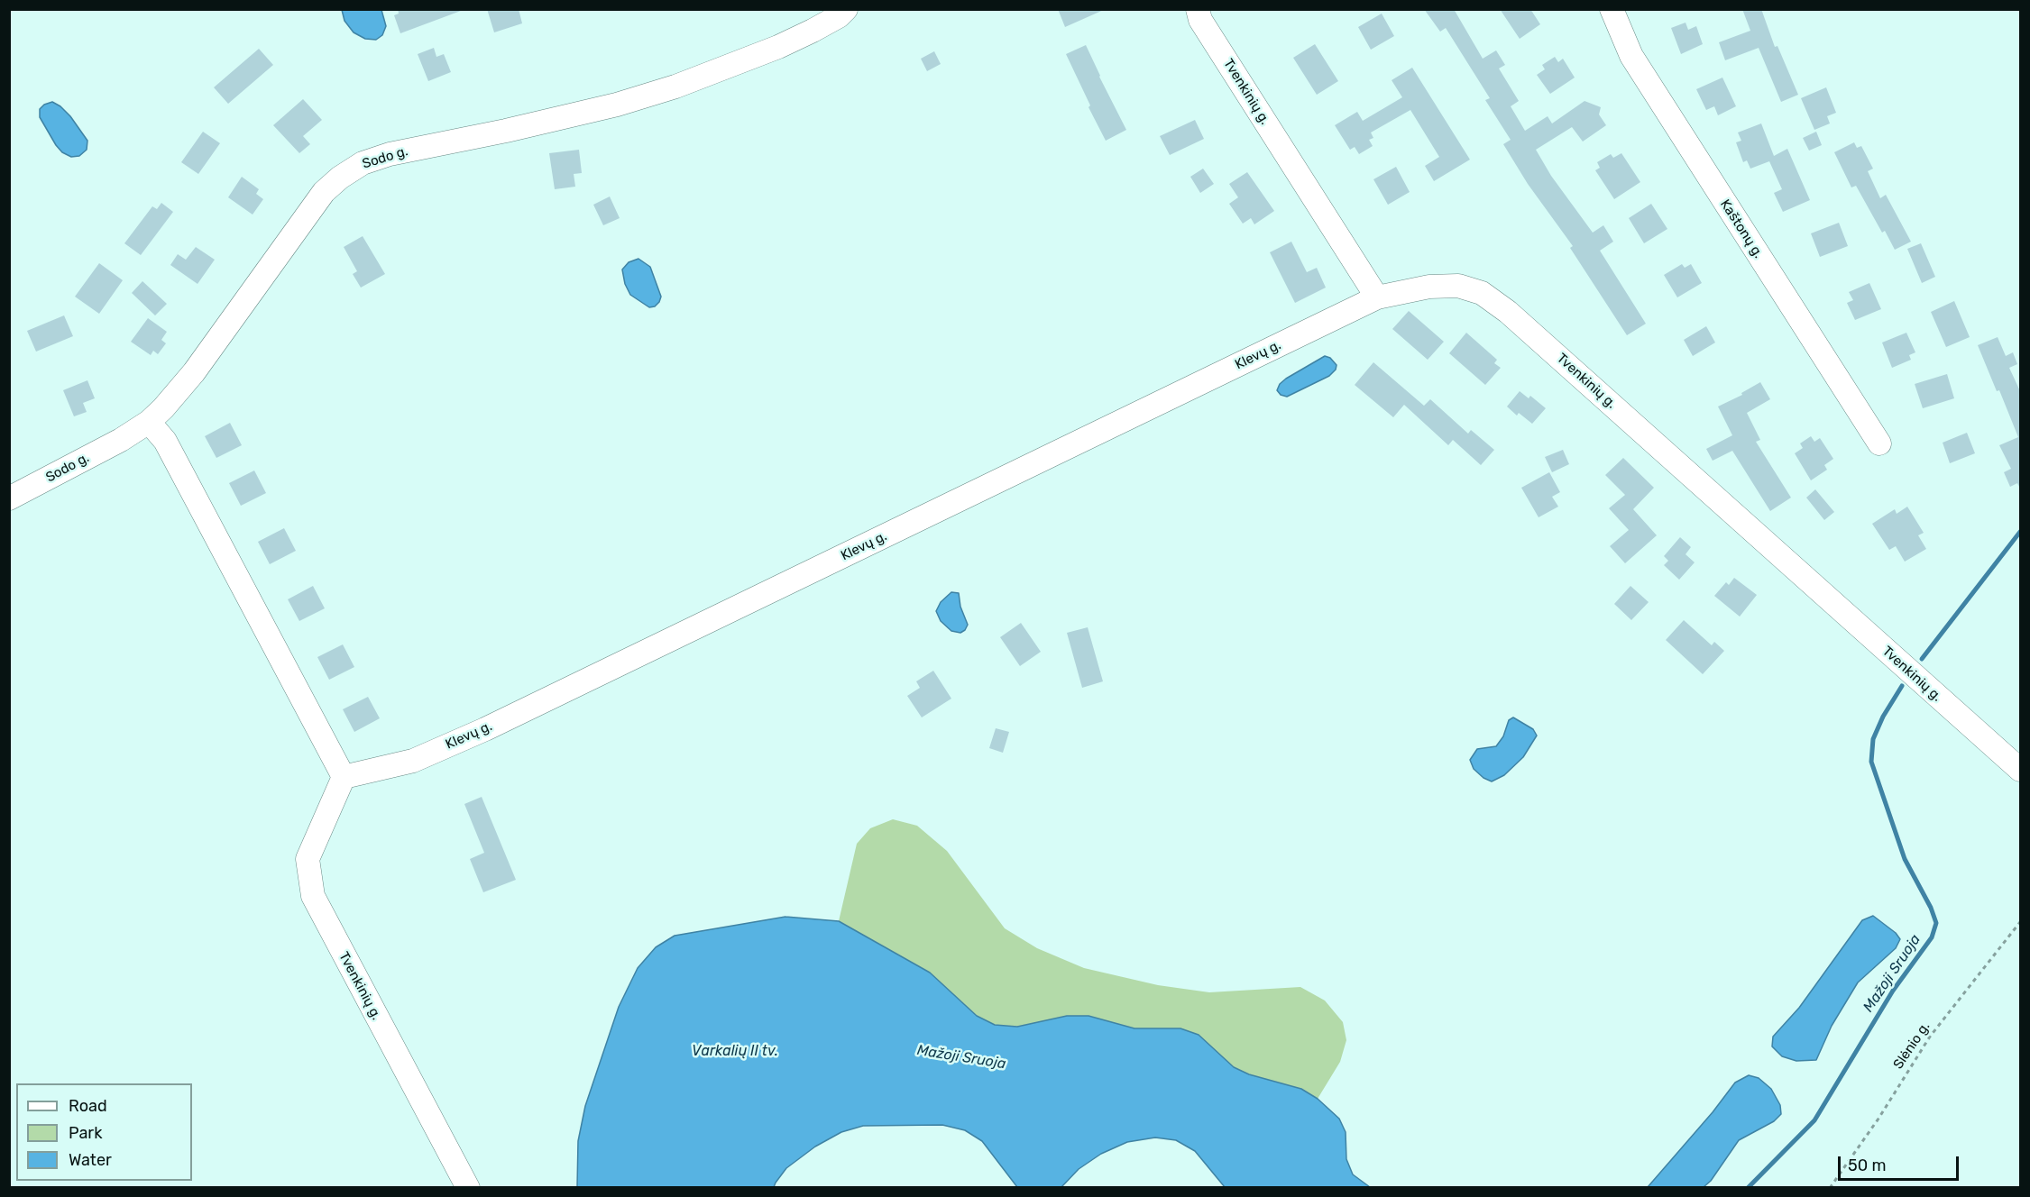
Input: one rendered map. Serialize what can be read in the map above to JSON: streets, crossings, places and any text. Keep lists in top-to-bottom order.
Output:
{
  "streets": {
    "street": [
      "Tvenkinių g.",
      "Sodo g.",
      "Kaštonų g.",
      "Klevų g."
    ],
    "path": ["Slėnio g."]
  },
  "crossings": [
    ["Tvenkinių g.", "Klevų g."]
  ],
  "water": ["Mažoji Sruoja", "Varkalių II tv."],
  "legend": ["Road", "Park", "Water"],
  "scale_bar": "50 m"
}
